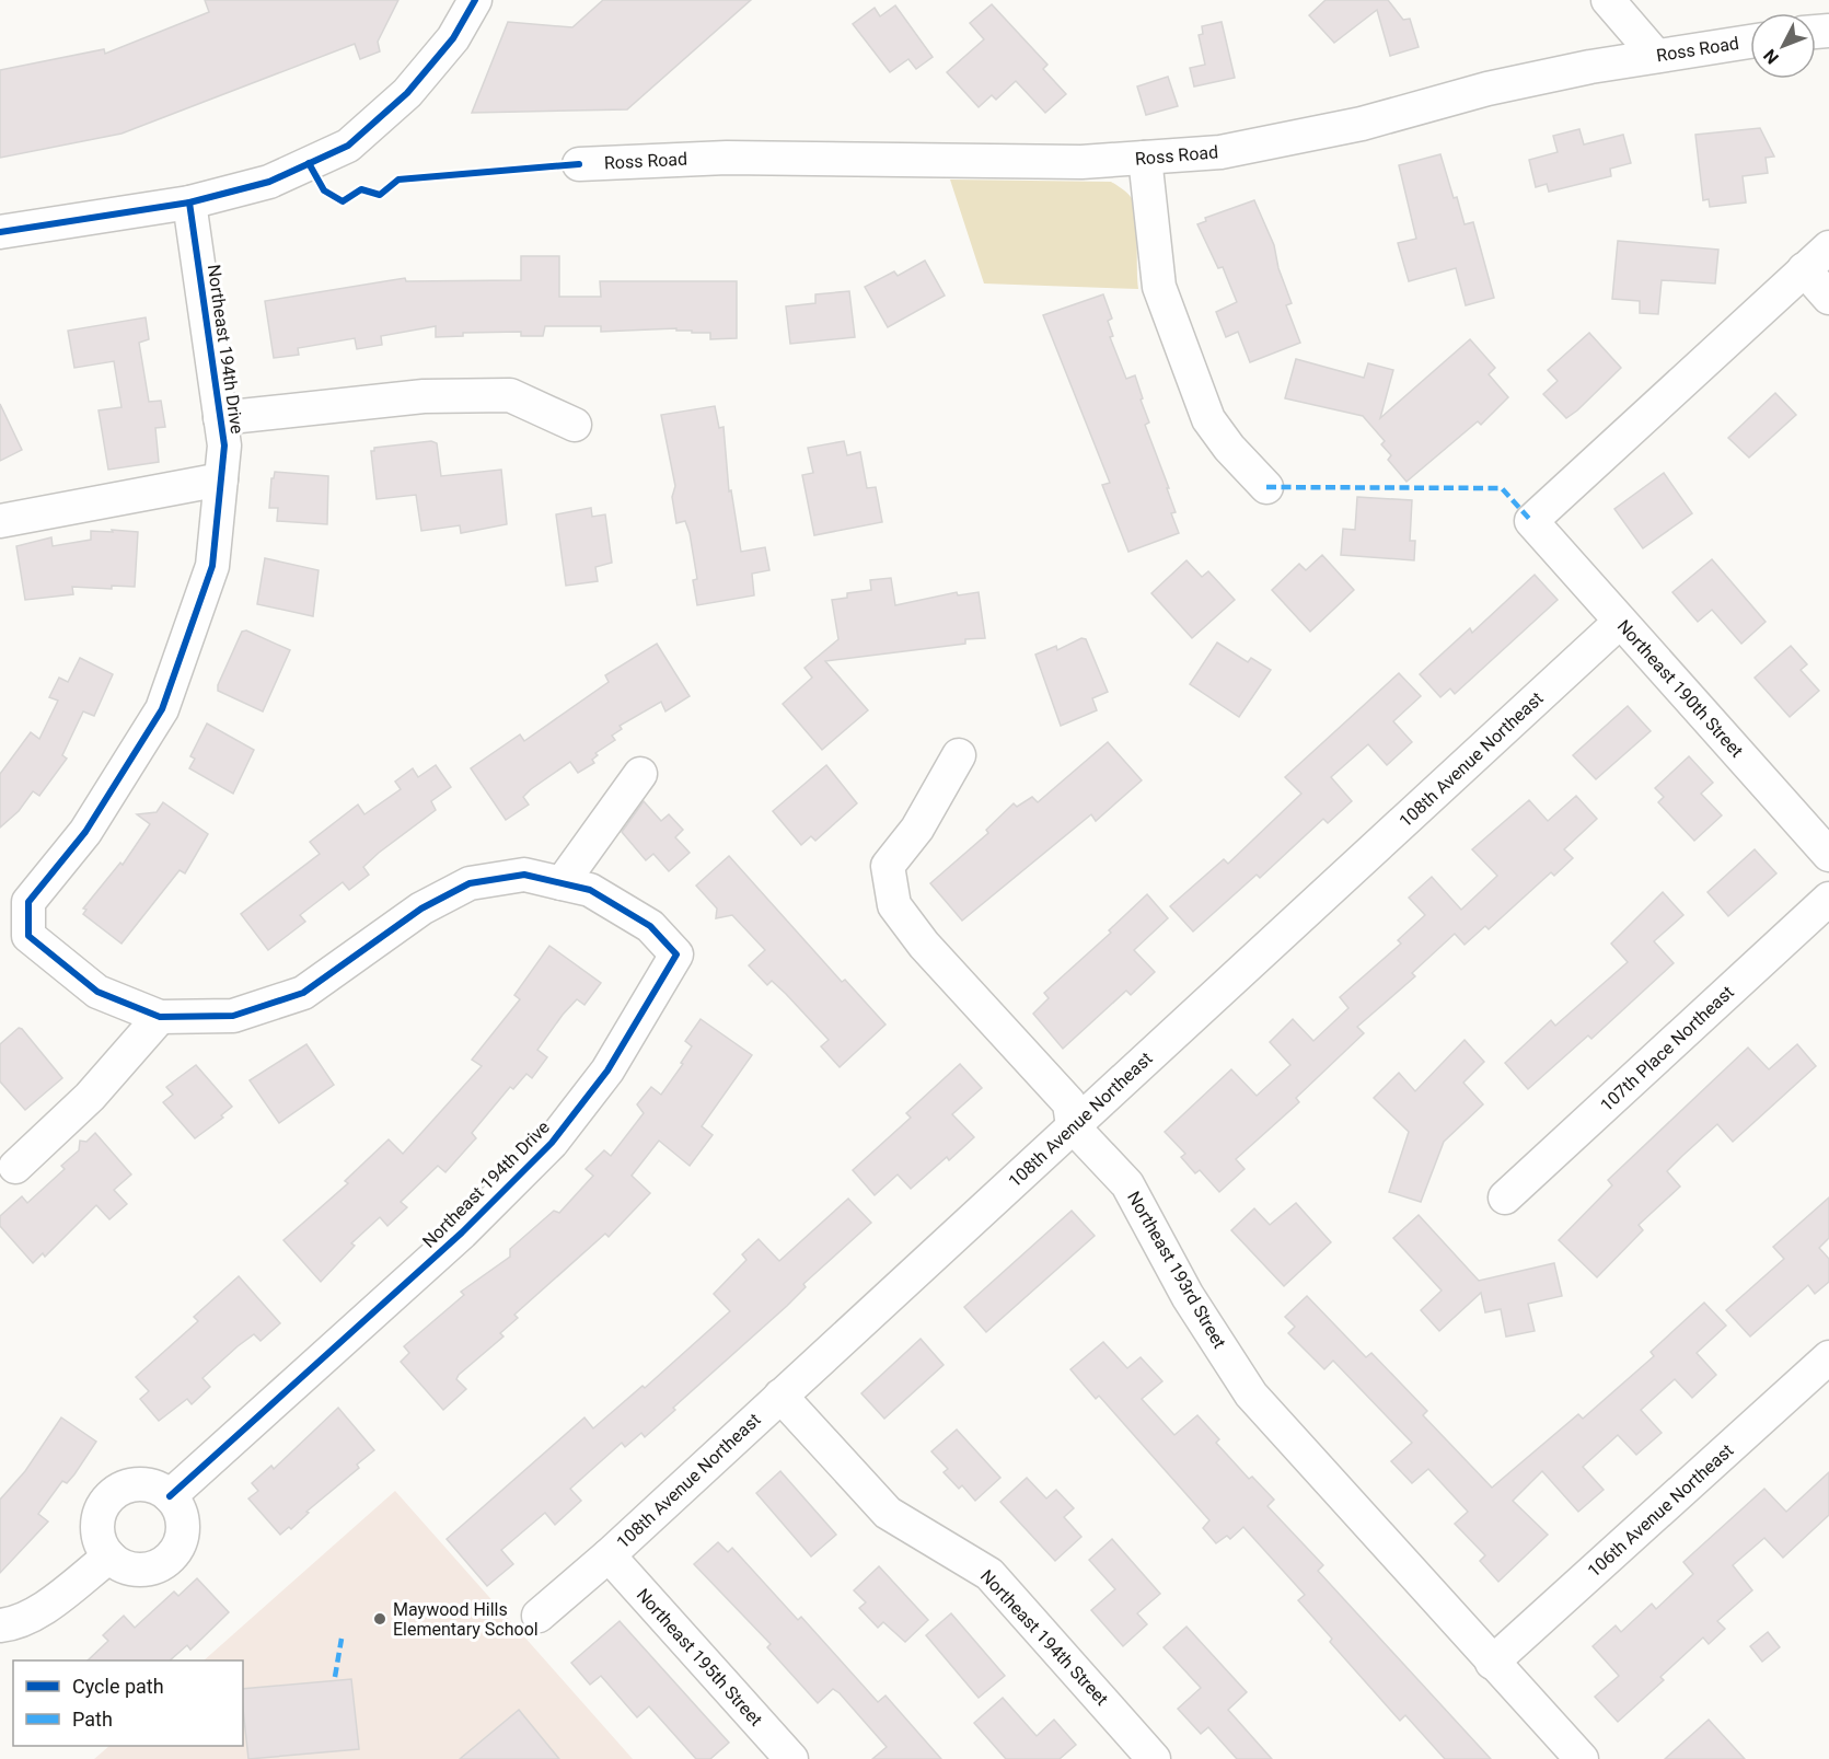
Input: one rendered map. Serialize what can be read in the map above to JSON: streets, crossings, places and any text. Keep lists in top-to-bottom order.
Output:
{
  "streets": {
    "street": [
      "Ross Road",
      "Northeast 194th Drive",
      "Northeast 190th Street",
      "108th Avenue Northeast",
      "107th Place Northeast",
      "Northeast 193rd Street",
      "106th Avenue Northeast",
      "Northeast 194th Street",
      "Northeast 195th Street"
    ]
  },
  "crossings": [
    ["Northeast 190th Street", "108th Avenue Northeast"],
    ["108th Avenue Northeast", "Northeast 193rd Street"],
    ["108th Avenue Northeast", "Northeast 194th Street"],
    ["108th Avenue Northeast", "Northeast 195th Street"],
    ["Northeast 193rd Street", "106th Avenue Northeast"]
  ],
  "places": ["Maywood Hills Elementary School"],
  "legend": ["Cycle path", "Path"],
  "north": "bottom left"
}
